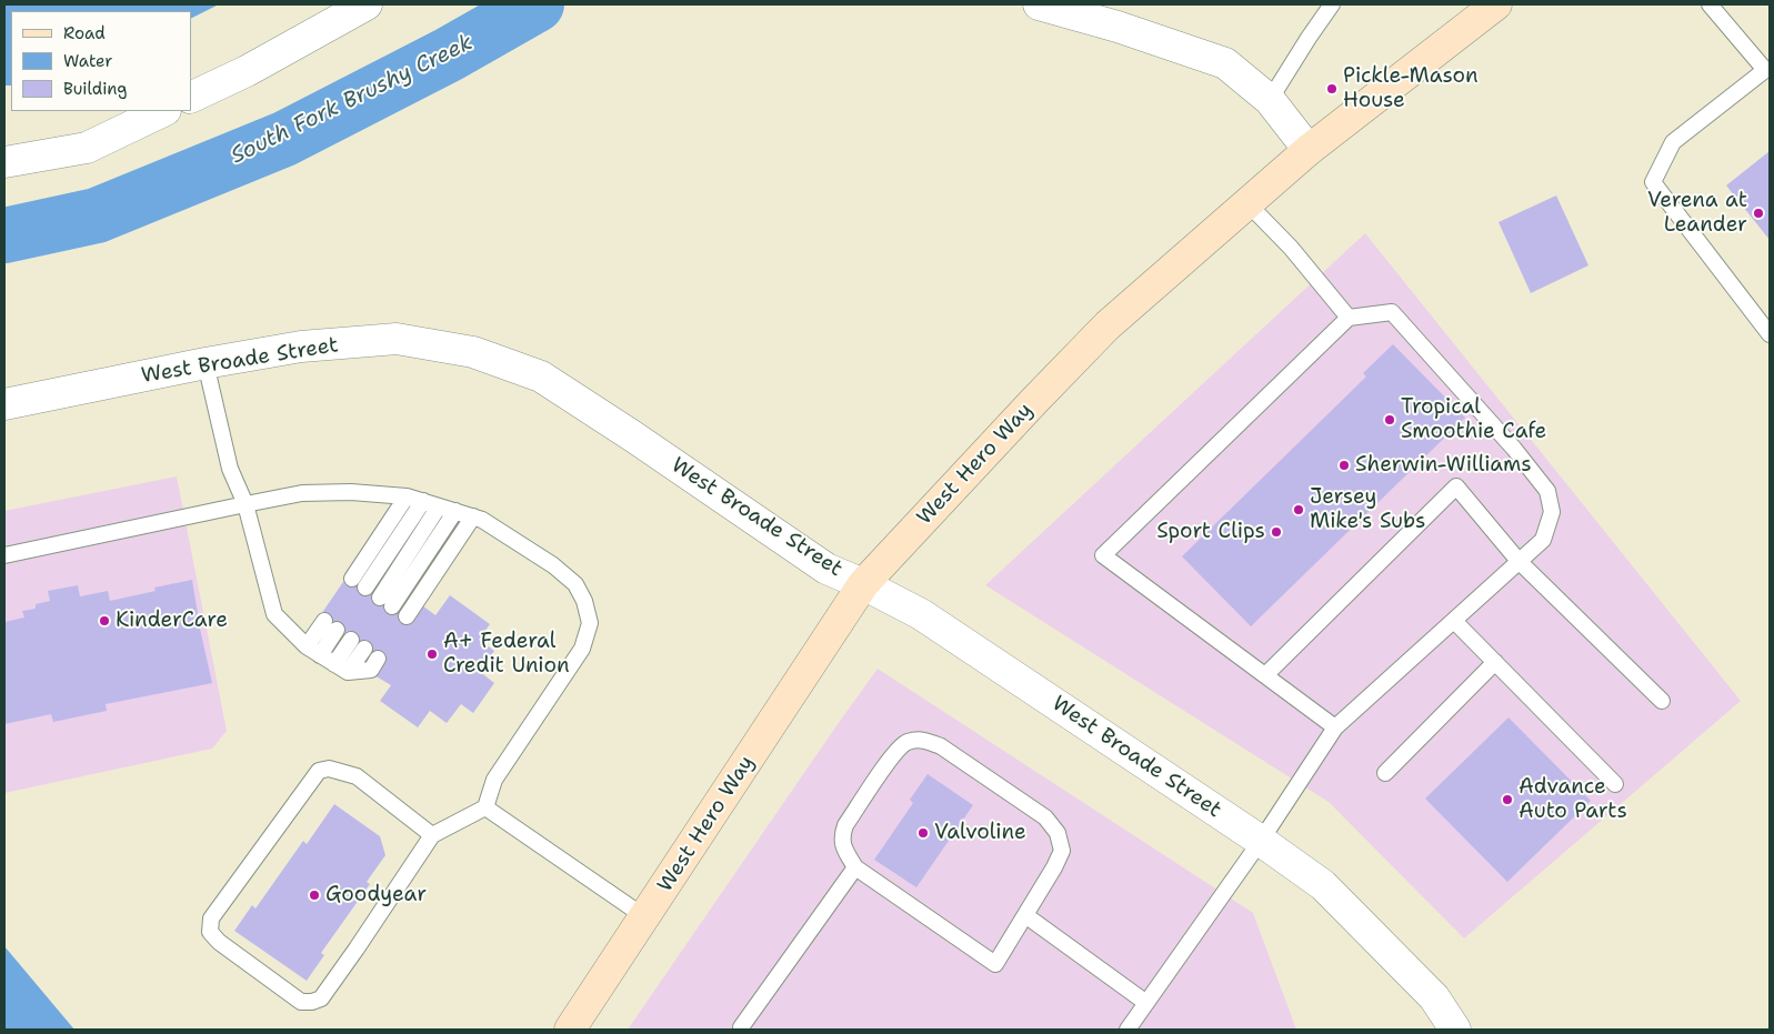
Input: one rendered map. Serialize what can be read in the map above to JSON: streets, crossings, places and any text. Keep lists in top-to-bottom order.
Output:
{
  "streets": {
    "main road": ["West Hero Way"],
    "street": ["West Broade Street"]
  },
  "crossings": [
    ["West Broade Street", "West Hero Way"]
  ],
  "water": ["South Fork Brushy Creek"],
  "places": [
    "Pickle-Mason House",
    "Verena at Leander",
    "Tropical Smoothie Cafe",
    "Sherwin-Williams",
    "Jersey Mike's Subs",
    "Sport Clips",
    "KinderCare",
    "A+ Federal Credit Union",
    "Advance Auto Parts",
    "Valvoline",
    "Goodyear"
  ],
  "legend": ["Road", "Water", "Building"]
}
